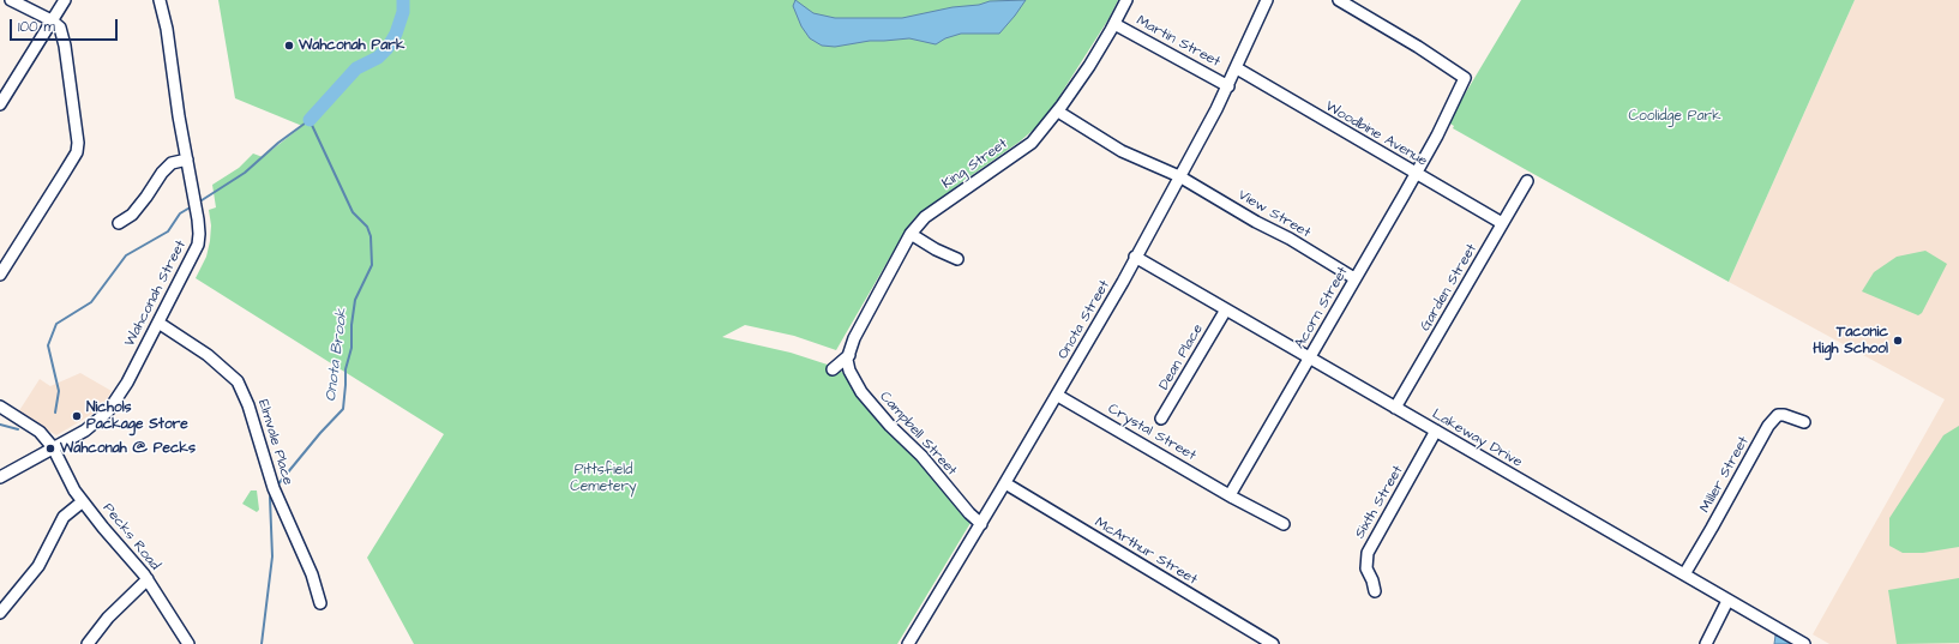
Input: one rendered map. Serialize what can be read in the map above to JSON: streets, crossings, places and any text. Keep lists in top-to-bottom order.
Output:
{
  "streets": {
    "street": [
      "Martin Street",
      "Woodbine Avenue",
      "King Street",
      "View Street",
      "Garden Street",
      "Wahconah Street",
      "Acorn Street",
      "Onota Street",
      "Dean Place",
      "Crystal Street",
      "Campbell Street",
      "Lakeway Drive",
      "Elmvale Place",
      "Miller Street",
      "Sixth Street",
      "Pecks Road",
      "McArthur Street"
    ]
  },
  "crossings": [
    ["Martin Street", "King Street"],
    ["Martin Street", "Onota Street"],
    ["Woodbine Avenue", "Garden Street"],
    ["Woodbine Avenue", "Acorn Street"],
    ["Woodbine Avenue", "Onota Street"],
    ["King Street", "View Street"],
    ["King Street", "Campbell Street"],
    ["View Street", "Acorn Street"],
    ["View Street", "Onota Street"],
    ["Garden Street", "Lakeway Drive"],
    ["Wahconah Street", "Elmvale Place"],
    ["Wahconah Street", "Pecks Road"],
    ["Acorn Street", "Crystal Street"],
    ["Acorn Street", "Lakeway Drive"],
    ["Onota Street", "Crystal Street"],
    ["Onota Street", "Campbell Street"],
    ["Onota Street", "Lakeway Drive"],
    ["Onota Street", "McArthur Street"],
    ["Dean Place", "Lakeway Drive"],
    ["Lakeway Drive", "Miller Street"],
    ["Lakeway Drive", "Sixth Street"]
  ],
  "water": ["Onota Brook"],
  "parks": ["Coolidge Park", "Pittsfield Cemetery"],
  "places": [
    "Wahconah Park",
    "Taconic High School",
    "Nichols Package Store",
    "Wahconah @ Pecks"
  ],
  "scale_bar": "100 m"
}
